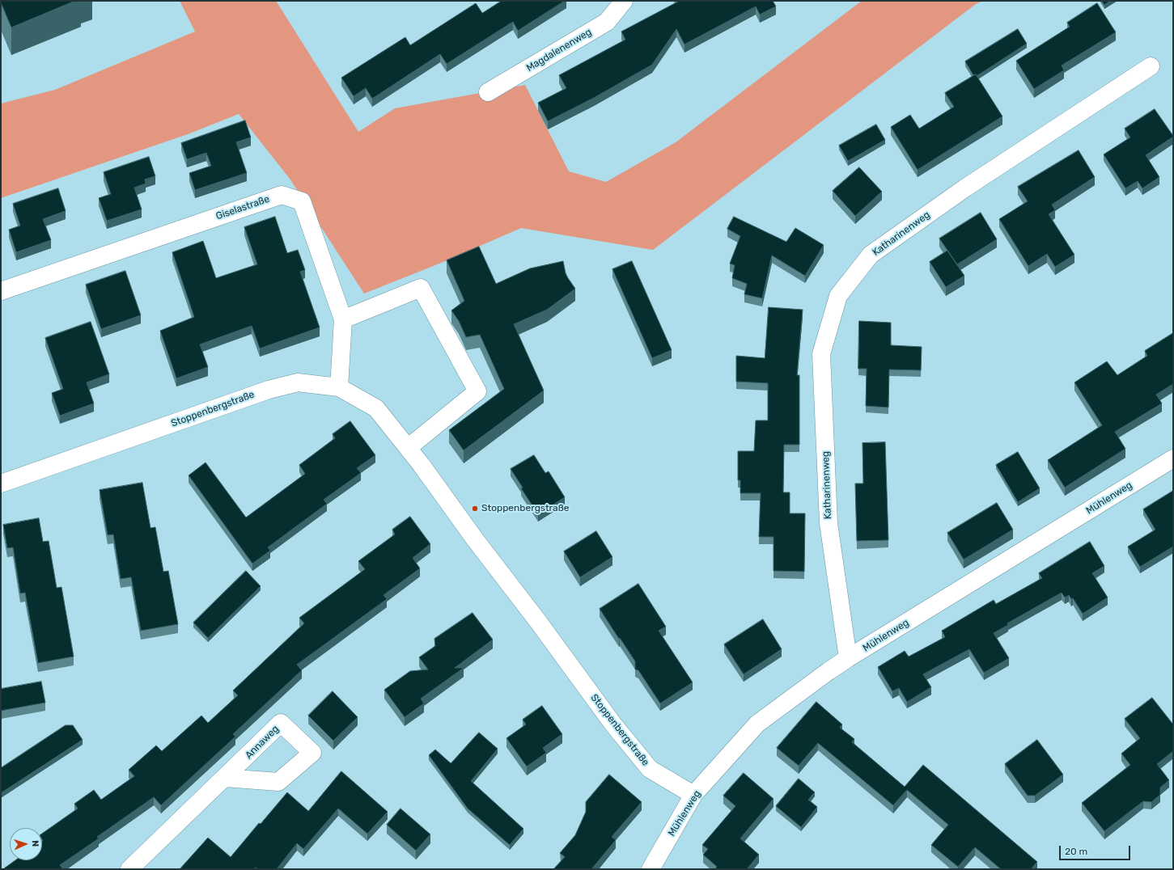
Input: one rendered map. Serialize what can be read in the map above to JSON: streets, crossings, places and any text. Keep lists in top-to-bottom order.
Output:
{
  "streets": {
    "street": [
      "Magdalenenweg",
      "Giselastraße",
      "Katharinenweg",
      "Stoppenbergstraße",
      "Mühlenweg"
    ]
  },
  "crossings": [
    ["Giselastraße", "Stoppenbergstraße"],
    ["Katharinenweg", "Mühlenweg"],
    ["Stoppenbergstraße", "Mühlenweg"]
  ],
  "places": ["Stoppenbergstraße"],
  "scale_bar": "20 m",
  "north": "right"
}
